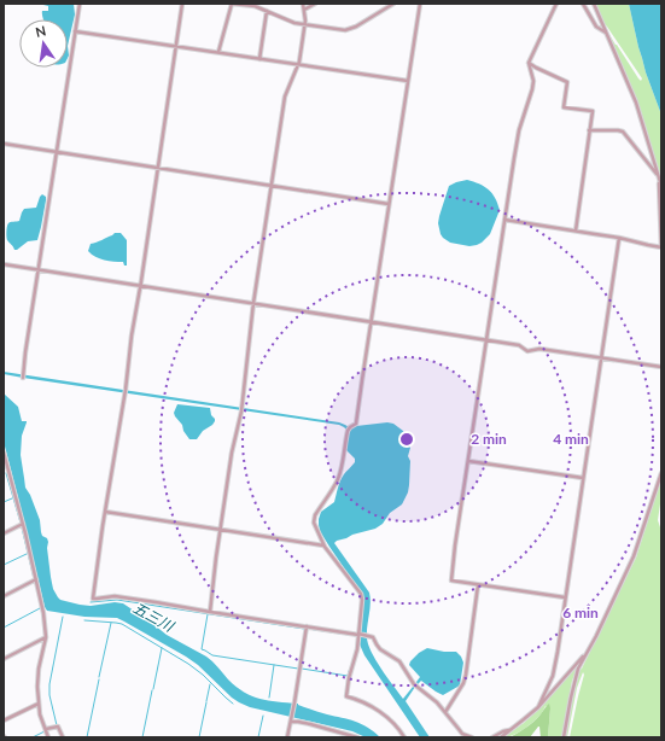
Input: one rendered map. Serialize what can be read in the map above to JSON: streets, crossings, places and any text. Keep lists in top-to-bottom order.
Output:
{
  "water": ["五三川"],
  "north": "top",
  "rings": ["2 min", "4 min", "6 min"]
}
